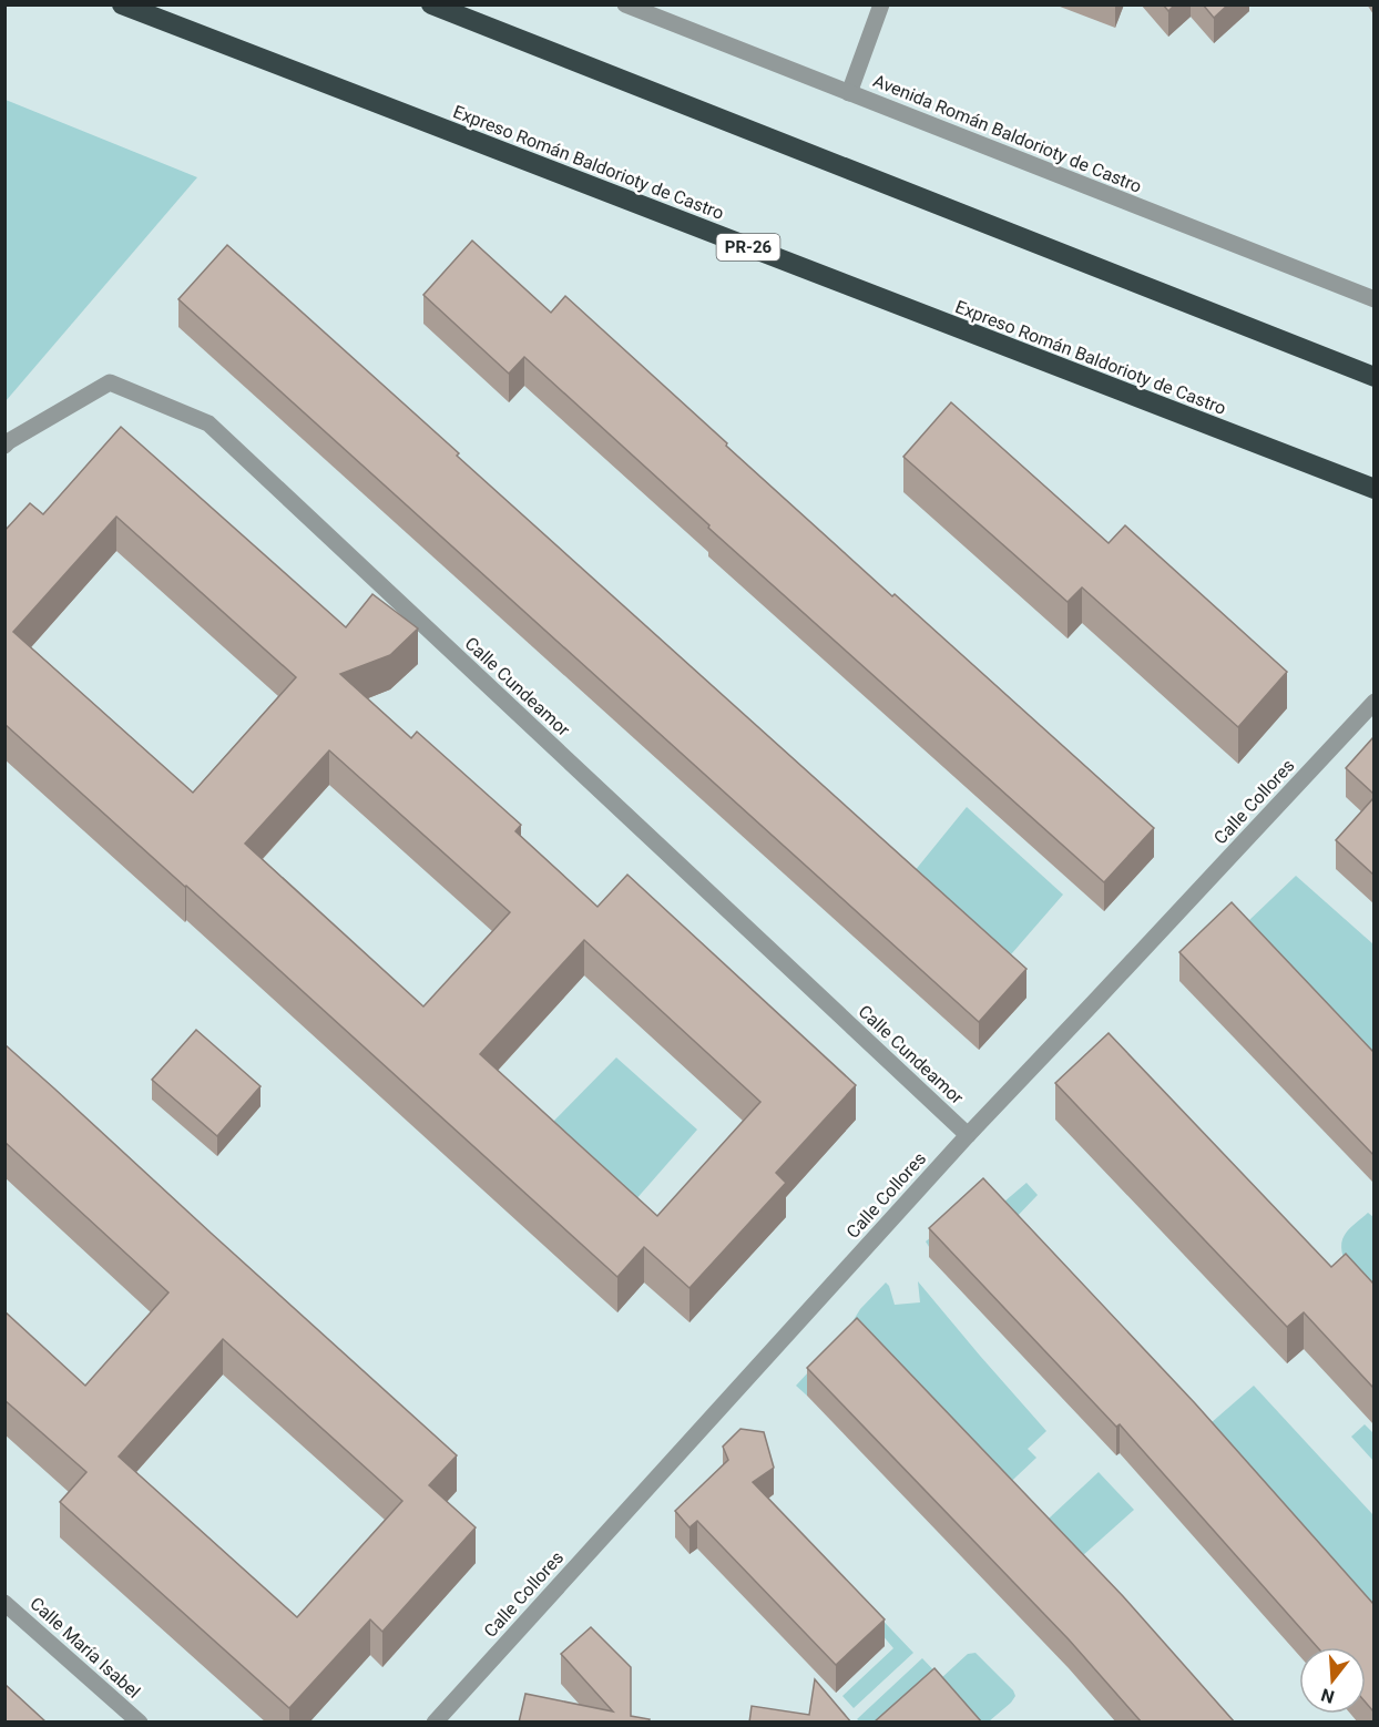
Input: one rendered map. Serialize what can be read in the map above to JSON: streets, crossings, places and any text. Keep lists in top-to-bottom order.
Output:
{
  "streets": {
    "highway": ["Expreso Román Baldorioty de Castro", "PR-26"],
    "street": [
      "Avenida Román Baldorioty de Castro",
      "Calle Cundeamor",
      "Calle Collores",
      "Calle María Isabel"
    ]
  },
  "crossings": [
    ["Calle Cundeamor", "Calle Collores"]
  ],
  "north": "bottom"
}
